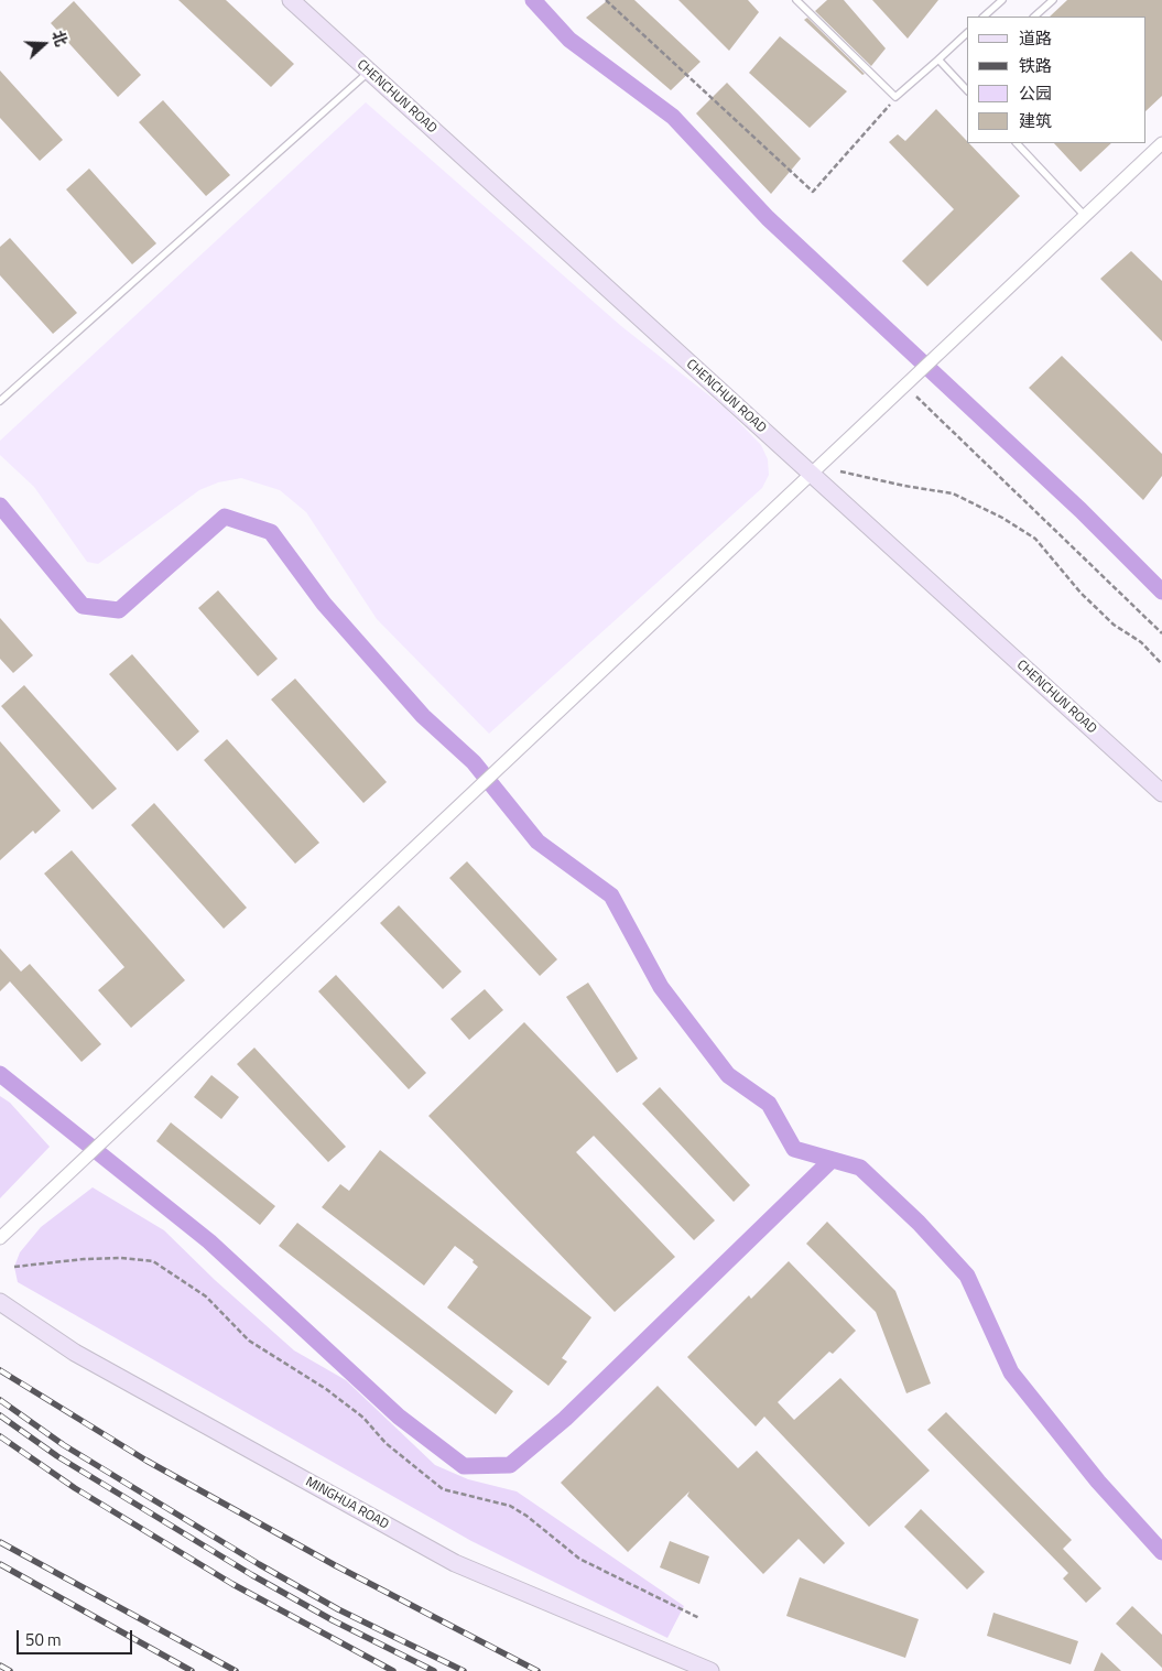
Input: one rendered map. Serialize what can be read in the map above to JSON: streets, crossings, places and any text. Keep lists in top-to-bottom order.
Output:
{
  "streets": {
    "street": ["CHENCHUN ROAD", "MINGHUA ROAD"]
  },
  "legend": [
    "道路",
    "铁路",
    "公园",
    "建筑"
  ],
  "scale_bar": "50 m",
  "north": "right"
}
